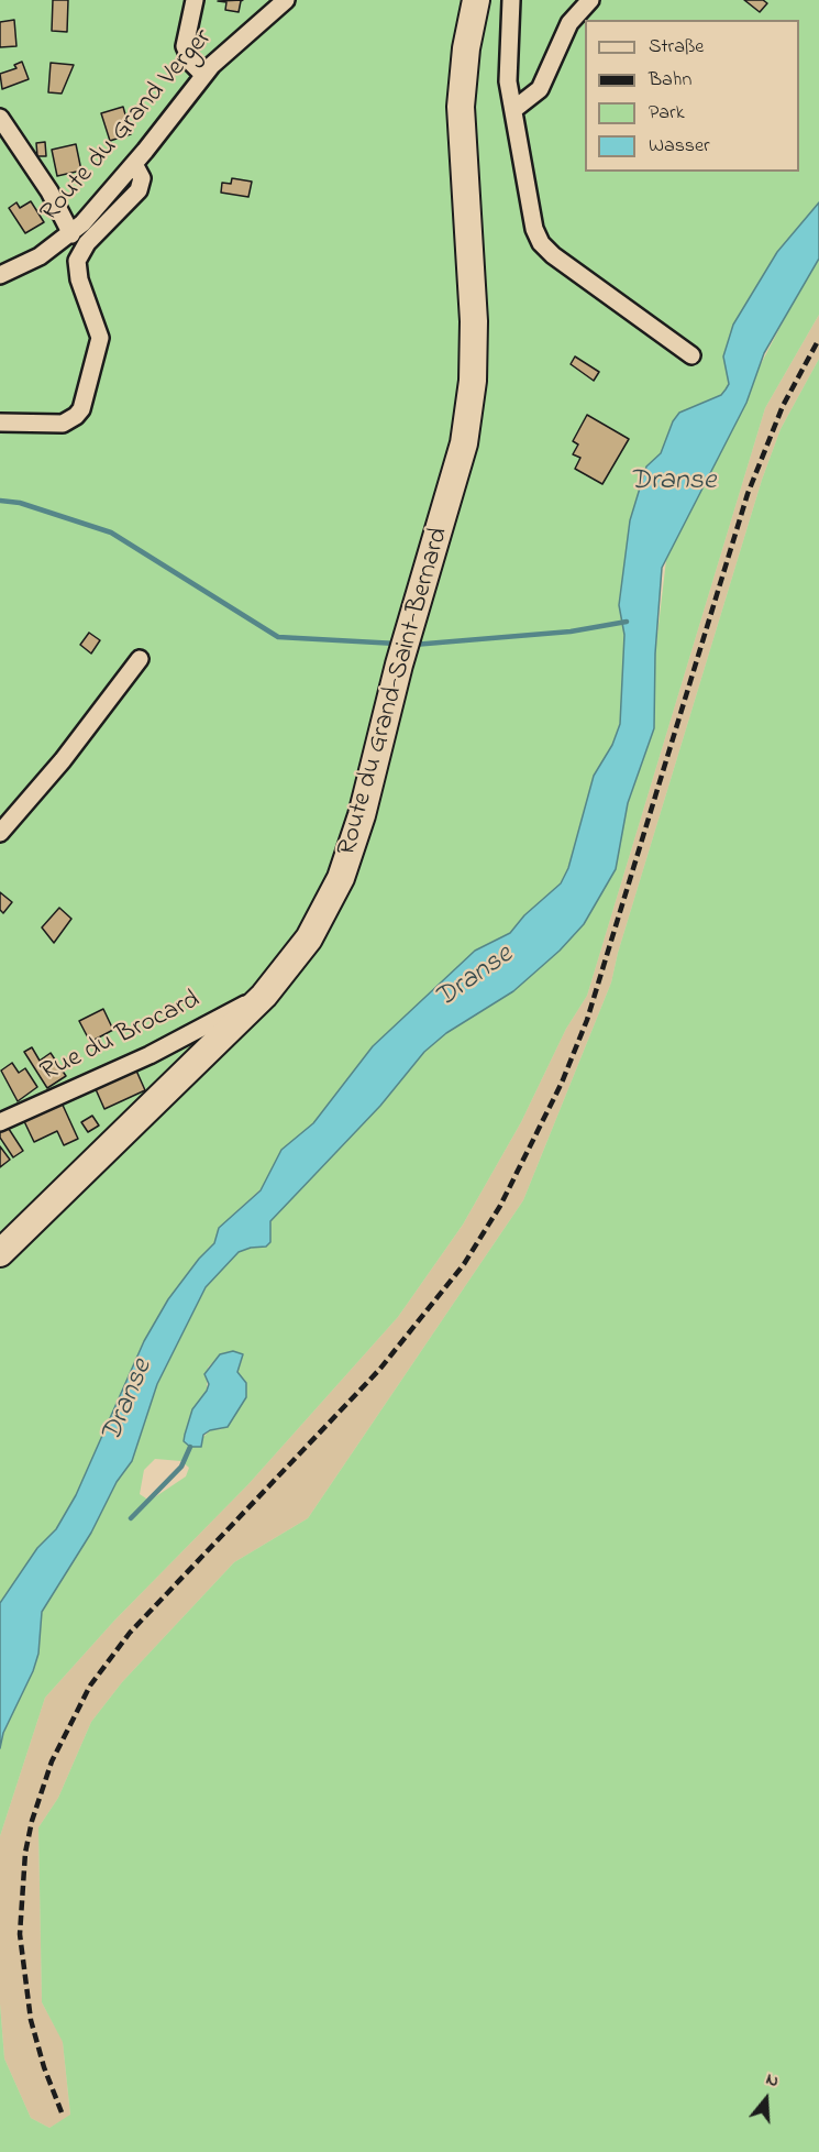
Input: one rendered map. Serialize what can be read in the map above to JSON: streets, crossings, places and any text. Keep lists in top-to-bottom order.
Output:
{
  "streets": {
    "main road": ["Route du Grand-Saint-Bernard"],
    "street": ["Route du Grand Verger", "Rue du Brocard"]
  },
  "crossings": [
    ["Route du Grand-Saint-Bernard", "Rue du Brocard"]
  ],
  "water": ["Dranse"],
  "legend": [
    "Straße",
    "Bahn",
    "Park",
    "Wasser"
  ],
  "north": "top"
}
